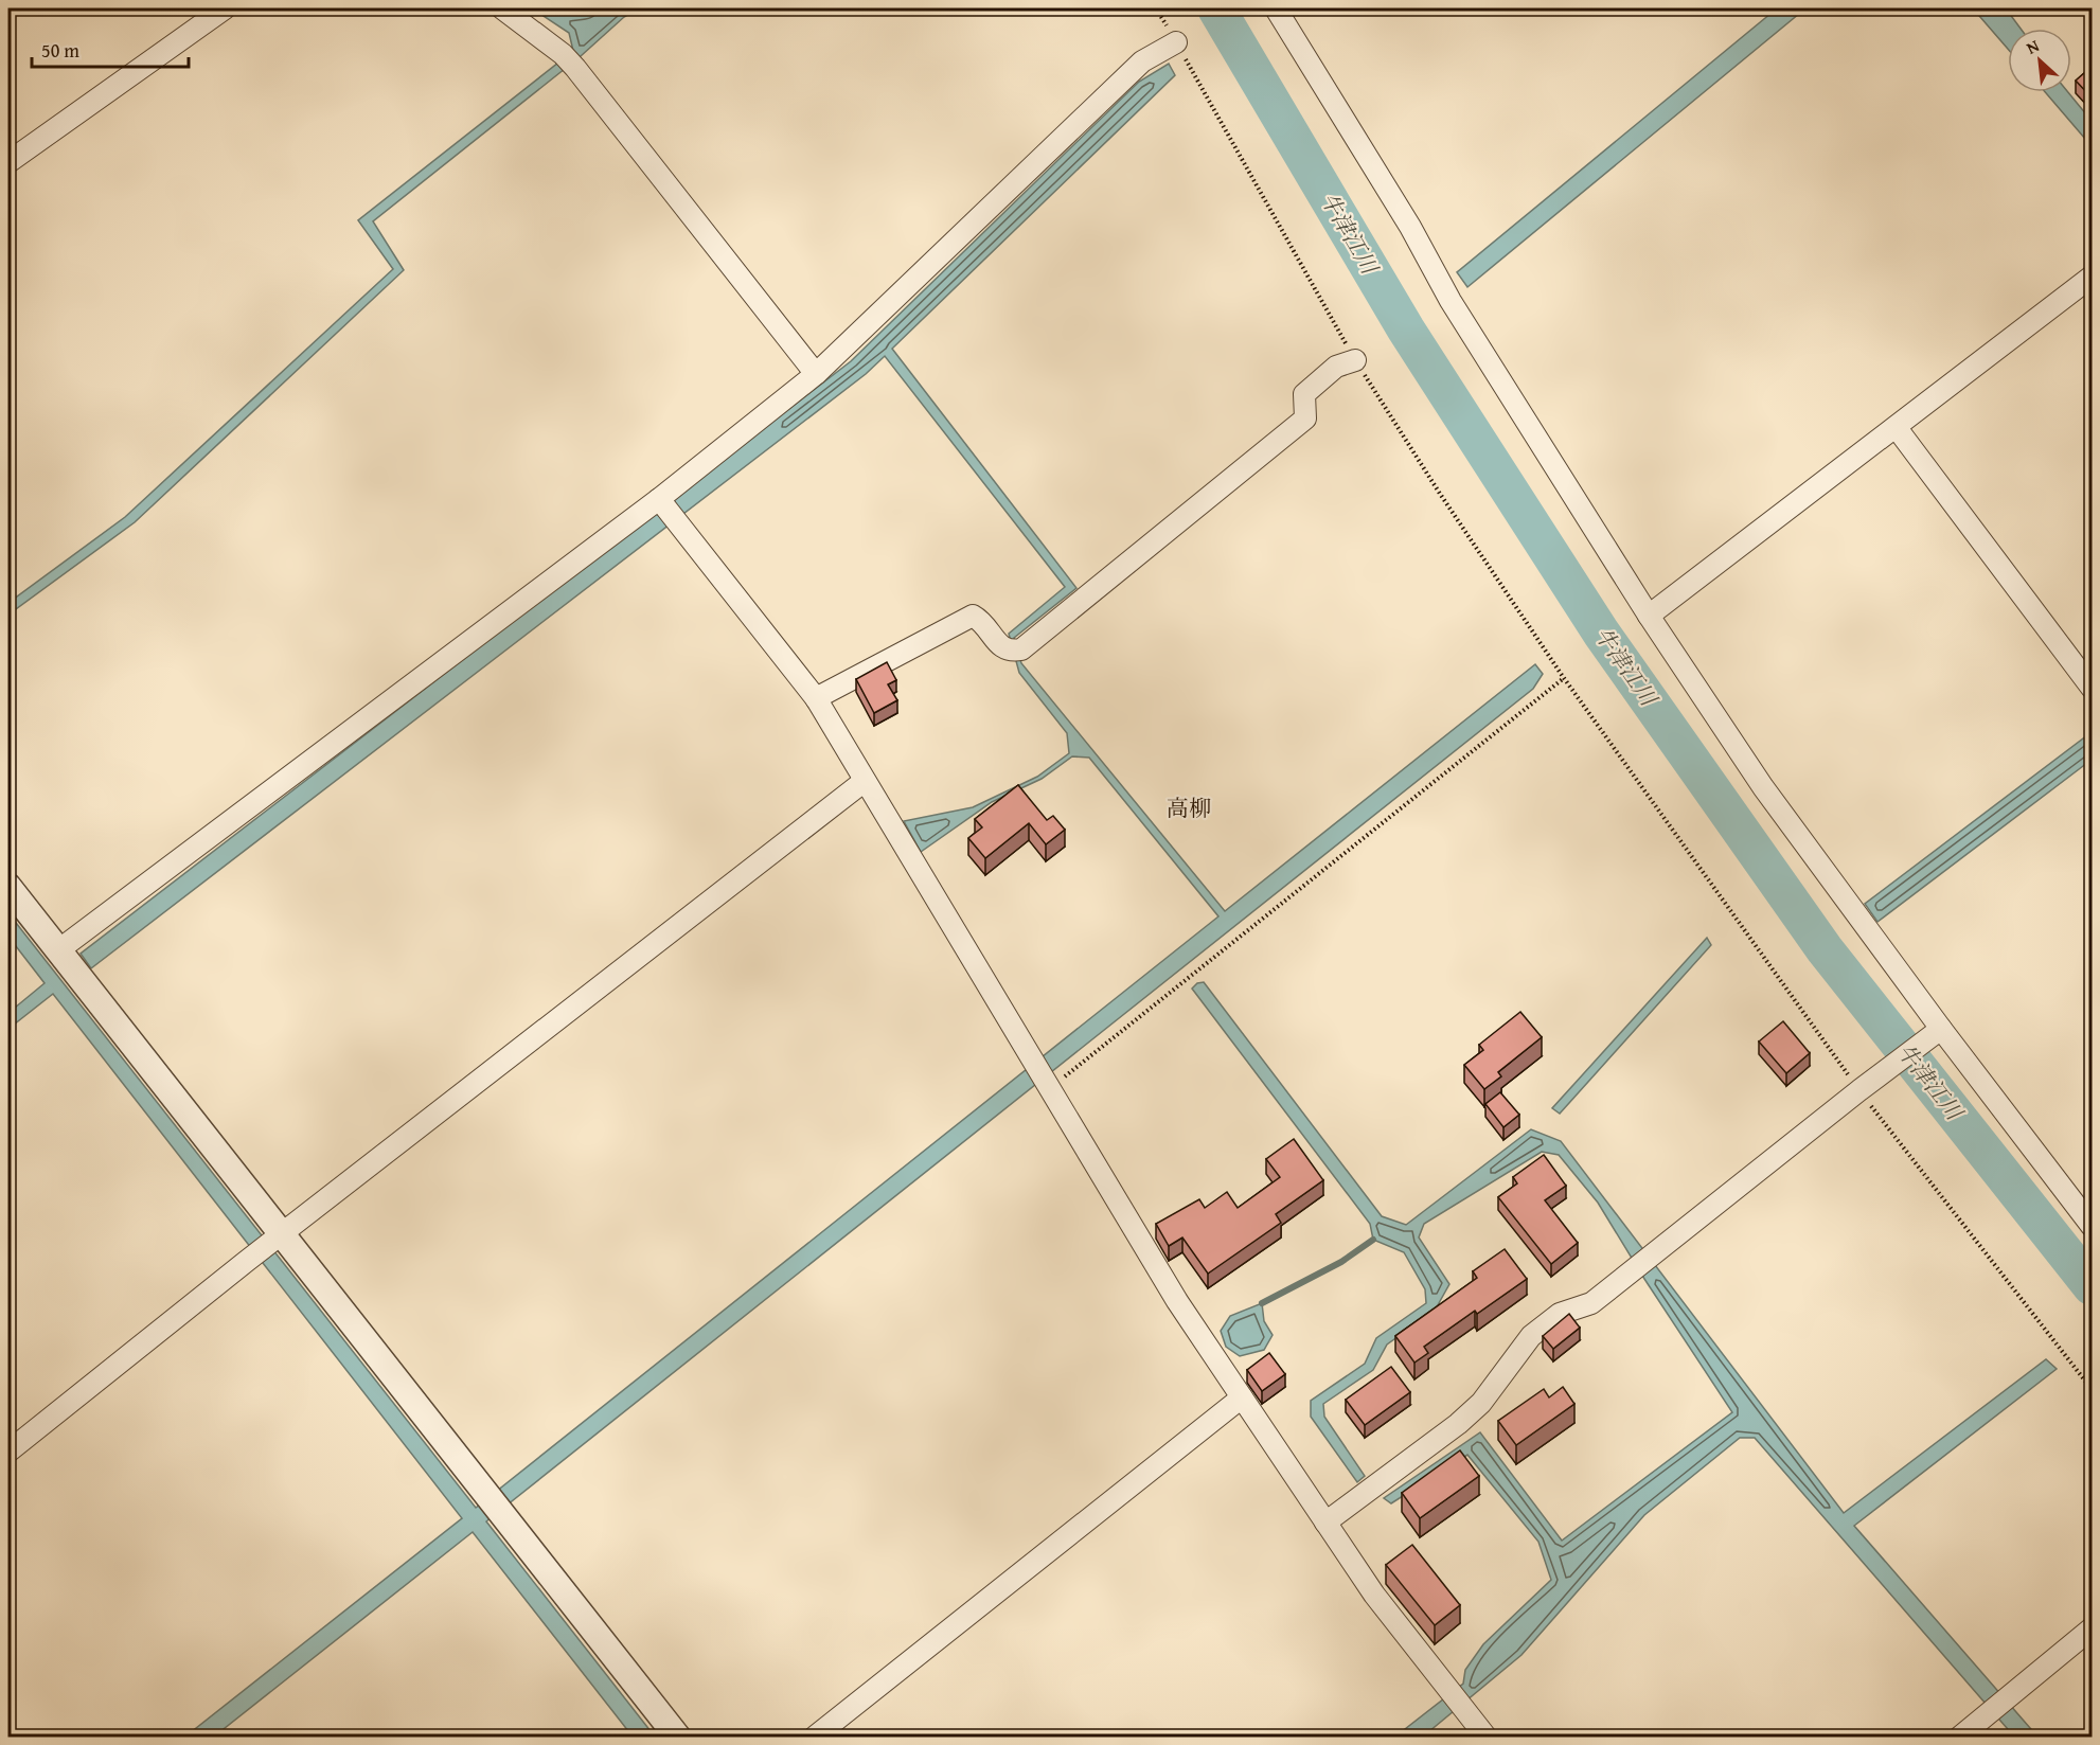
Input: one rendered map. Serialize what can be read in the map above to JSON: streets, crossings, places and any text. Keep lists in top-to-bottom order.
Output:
{
  "districts": ["高柳"],
  "water": ["牛津江川"],
  "scale_bar": "50 m",
  "north": "top left"
}
